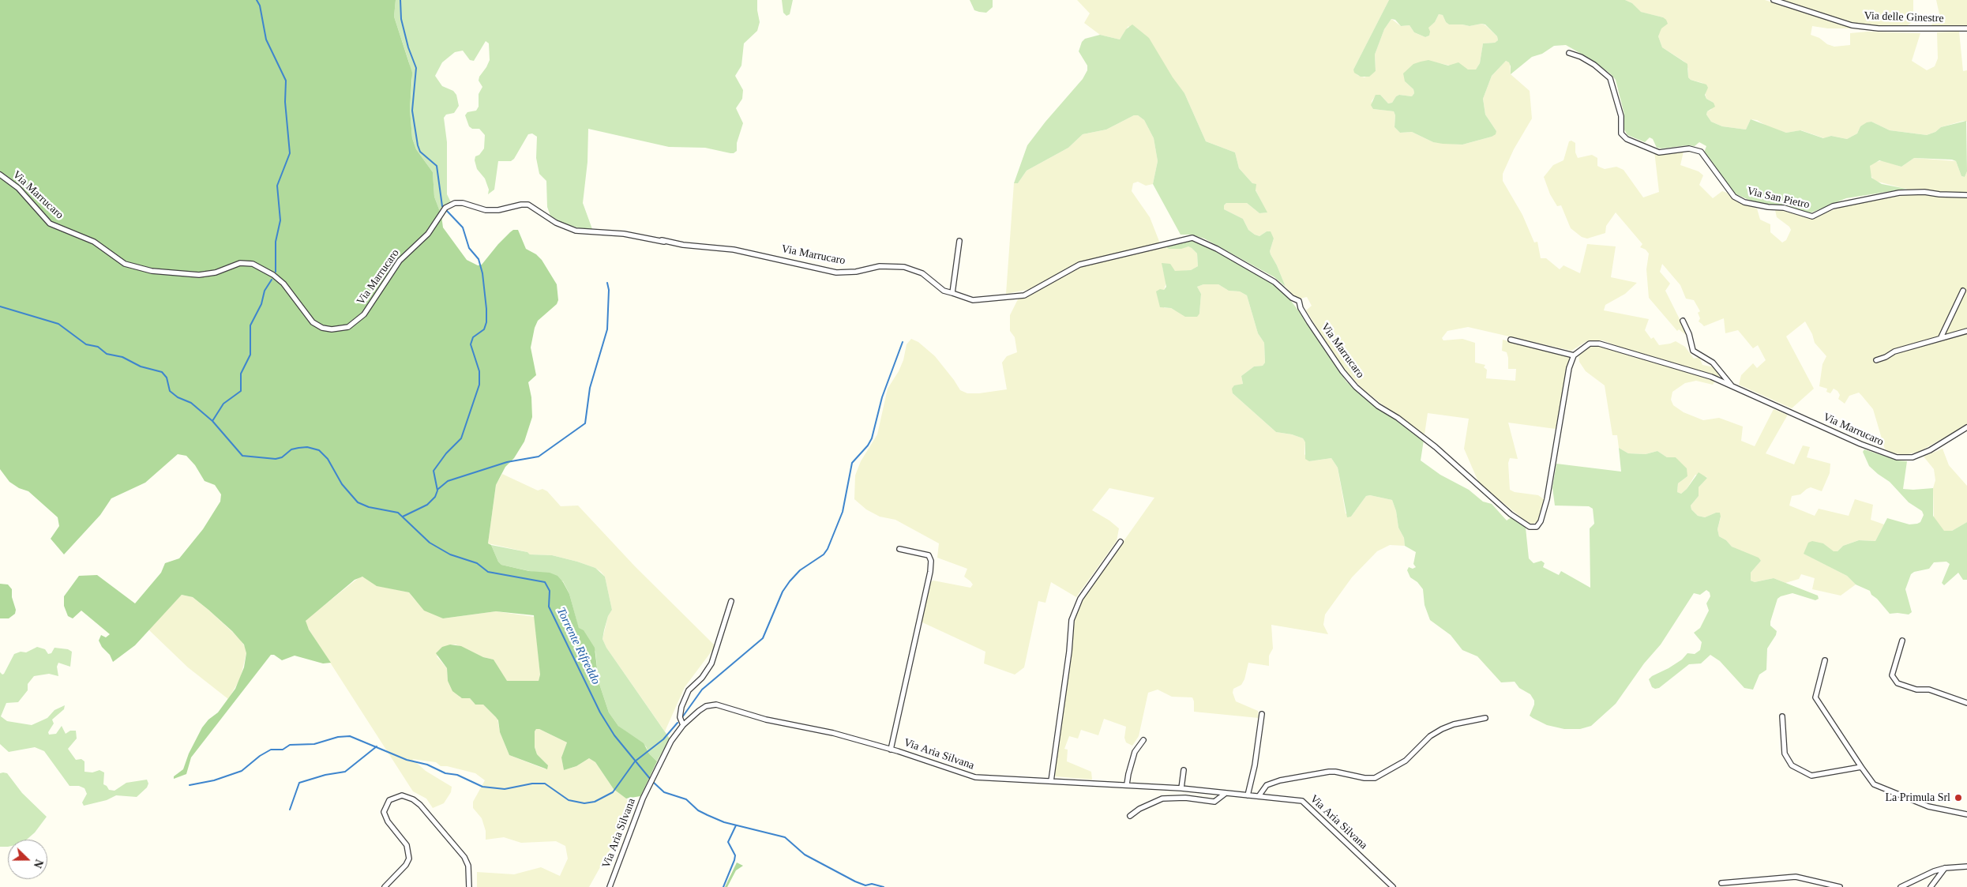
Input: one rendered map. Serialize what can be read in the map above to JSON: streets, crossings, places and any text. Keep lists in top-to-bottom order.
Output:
{
  "streets": {
    "street": [
      "Via delle Ginestre",
      "Via Marrucaro",
      "Via San Pietro",
      "Via Aria Silvana"
    ]
  },
  "water": ["Torrente Rifreddo"],
  "places": ["La Primula Srl"],
  "north": "right"
}
